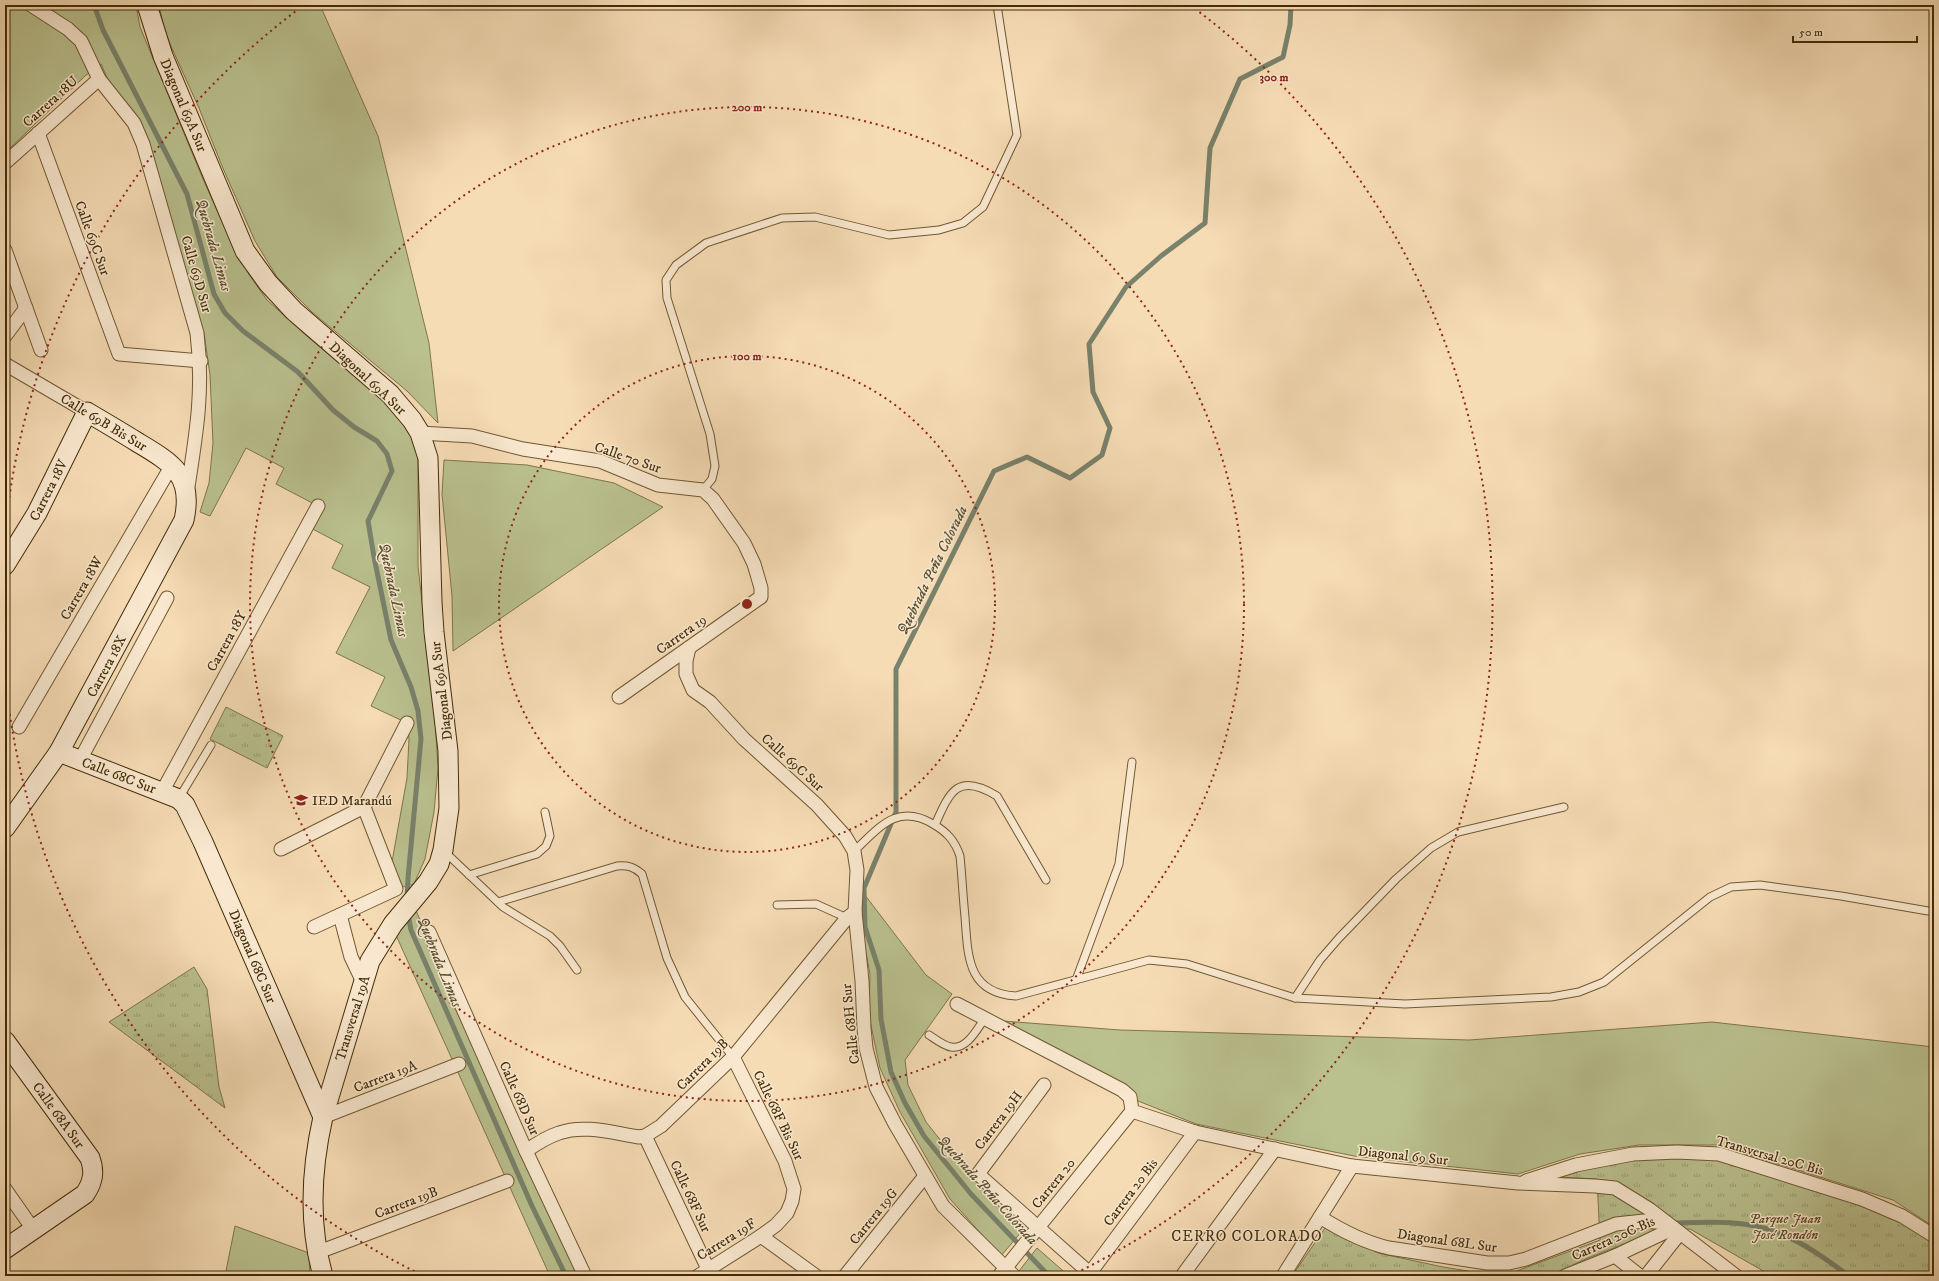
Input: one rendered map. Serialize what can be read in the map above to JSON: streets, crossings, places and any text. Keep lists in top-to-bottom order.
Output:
{
  "streets": {
    "street": [
      "Carrera 18U",
      "Diagonal 69A Sur",
      "Calle 69C Sur",
      "Calle 69D Sur",
      "Calle 69B Bis Sur",
      "Calle 70 Sur",
      "Carrera 18V",
      "Carrera 18W",
      "Carrera 19",
      "Carrera 18Y",
      "Carrera 18X",
      "Calle 68C Sur",
      "Diagonal 68C Sur",
      "Transversal 19A",
      "Calle 68H Sur",
      "Carrera 19B",
      "Carrera 19A",
      "Calle 68D Sur",
      "Calle 68A Sur",
      "Calle 68F Bis Sur",
      "Carrera 19H",
      "Diagonal 69 Sur",
      "Transversal 20C Bis",
      "Carrera 20",
      "Carrera 20 Bis",
      "Calle 68F Sur",
      "Carrera 19G",
      "Carrera 20C Bis",
      "Carrera 19F",
      "Diagonal 68L Sur"
    ]
  },
  "crossings": [
    ["Carrera 18U", "Calle 69C Sur"],
    ["Carrera 18U", "Calle 69D Sur"],
    ["Diagonal 69A Sur", "Calle 70 Sur"],
    ["Diagonal 69A Sur", "Transversal 19A"],
    ["Calle 69C Sur", "Calle 69D Sur"],
    ["Calle 69C Sur", "Carrera 19"],
    ["Calle 69C Sur", "Calle 68H Sur"],
    ["Calle 69C Sur", "Carrera 19B"],
    ["Calle 69D Sur", "Calle 69B Bis Sur"],
    ["Calle 69D Sur", "Carrera 18X"],
    ["Calle 69B Bis Sur", "Carrera 18V"],
    ["Calle 69B Bis Sur", "Carrera 18W"],
    ["Calle 69B Bis Sur", "Carrera 18X"],
    ["Calle 70 Sur", "Carrera 19"],
    ["Carrera 18Y", "Calle 68C Sur"],
    ["Carrera 18Y", "Diagonal 68C Sur"],
    ["Carrera 18X", "Calle 68C Sur"],
    ["Calle 68C Sur", "Diagonal 68C Sur"],
    ["Diagonal 68C Sur", "Transversal 19A"],
    ["Diagonal 68C Sur", "Carrera 19A"],
    ["Transversal 19A", "Carrera 19B"],
    ["Transversal 19A", "Carrera 19A"],
    ["Calle 68H Sur", "Carrera 19B"],
    ["Calle 68H Sur", "Carrera 20"],
    ["Calle 68H Sur", "Carrera 19G"],
    ["Carrera 19B", "Calle 68F Bis Sur"],
    ["Carrera 19B", "Calle 68F Sur"],
    ["Calle 68F Bis Sur", "Carrera 19F"],
    ["Carrera 19H", "Carrera 20"],
    ["Diagonal 69 Sur", "Transversal 20C Bis"],
    ["Diagonal 69 Sur", "Carrera 20"],
    ["Diagonal 69 Sur", "Carrera 20 Bis"],
    ["Diagonal 69 Sur", "Carrera 20C Bis"],
    ["Diagonal 69 Sur", "Diagonal 68L Sur"],
    ["Calle 68F Sur", "Carrera 19F"],
    ["Carrera 20C Bis", "Diagonal 68L Sur"]
  ],
  "districts": ["CERRO COLORADO"],
  "water": ["Quebrada Limas", "Quebrada Peña Colorada"],
  "parks": ["Parque Juan José Rondón"],
  "places": {
    "school or university": ["IED Marandú"]
  },
  "scale_bar": "50 m",
  "rings": ["300 m", "200 m", "100 m"]
}
